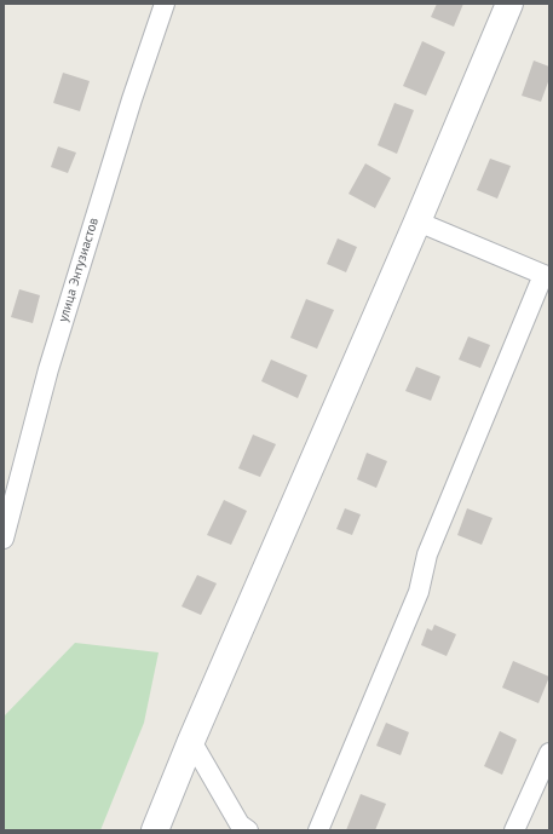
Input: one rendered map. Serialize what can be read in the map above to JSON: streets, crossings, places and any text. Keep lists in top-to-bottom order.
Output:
{
  "streets": {
    "street": ["улица Энтузиастов"]
  }
}
